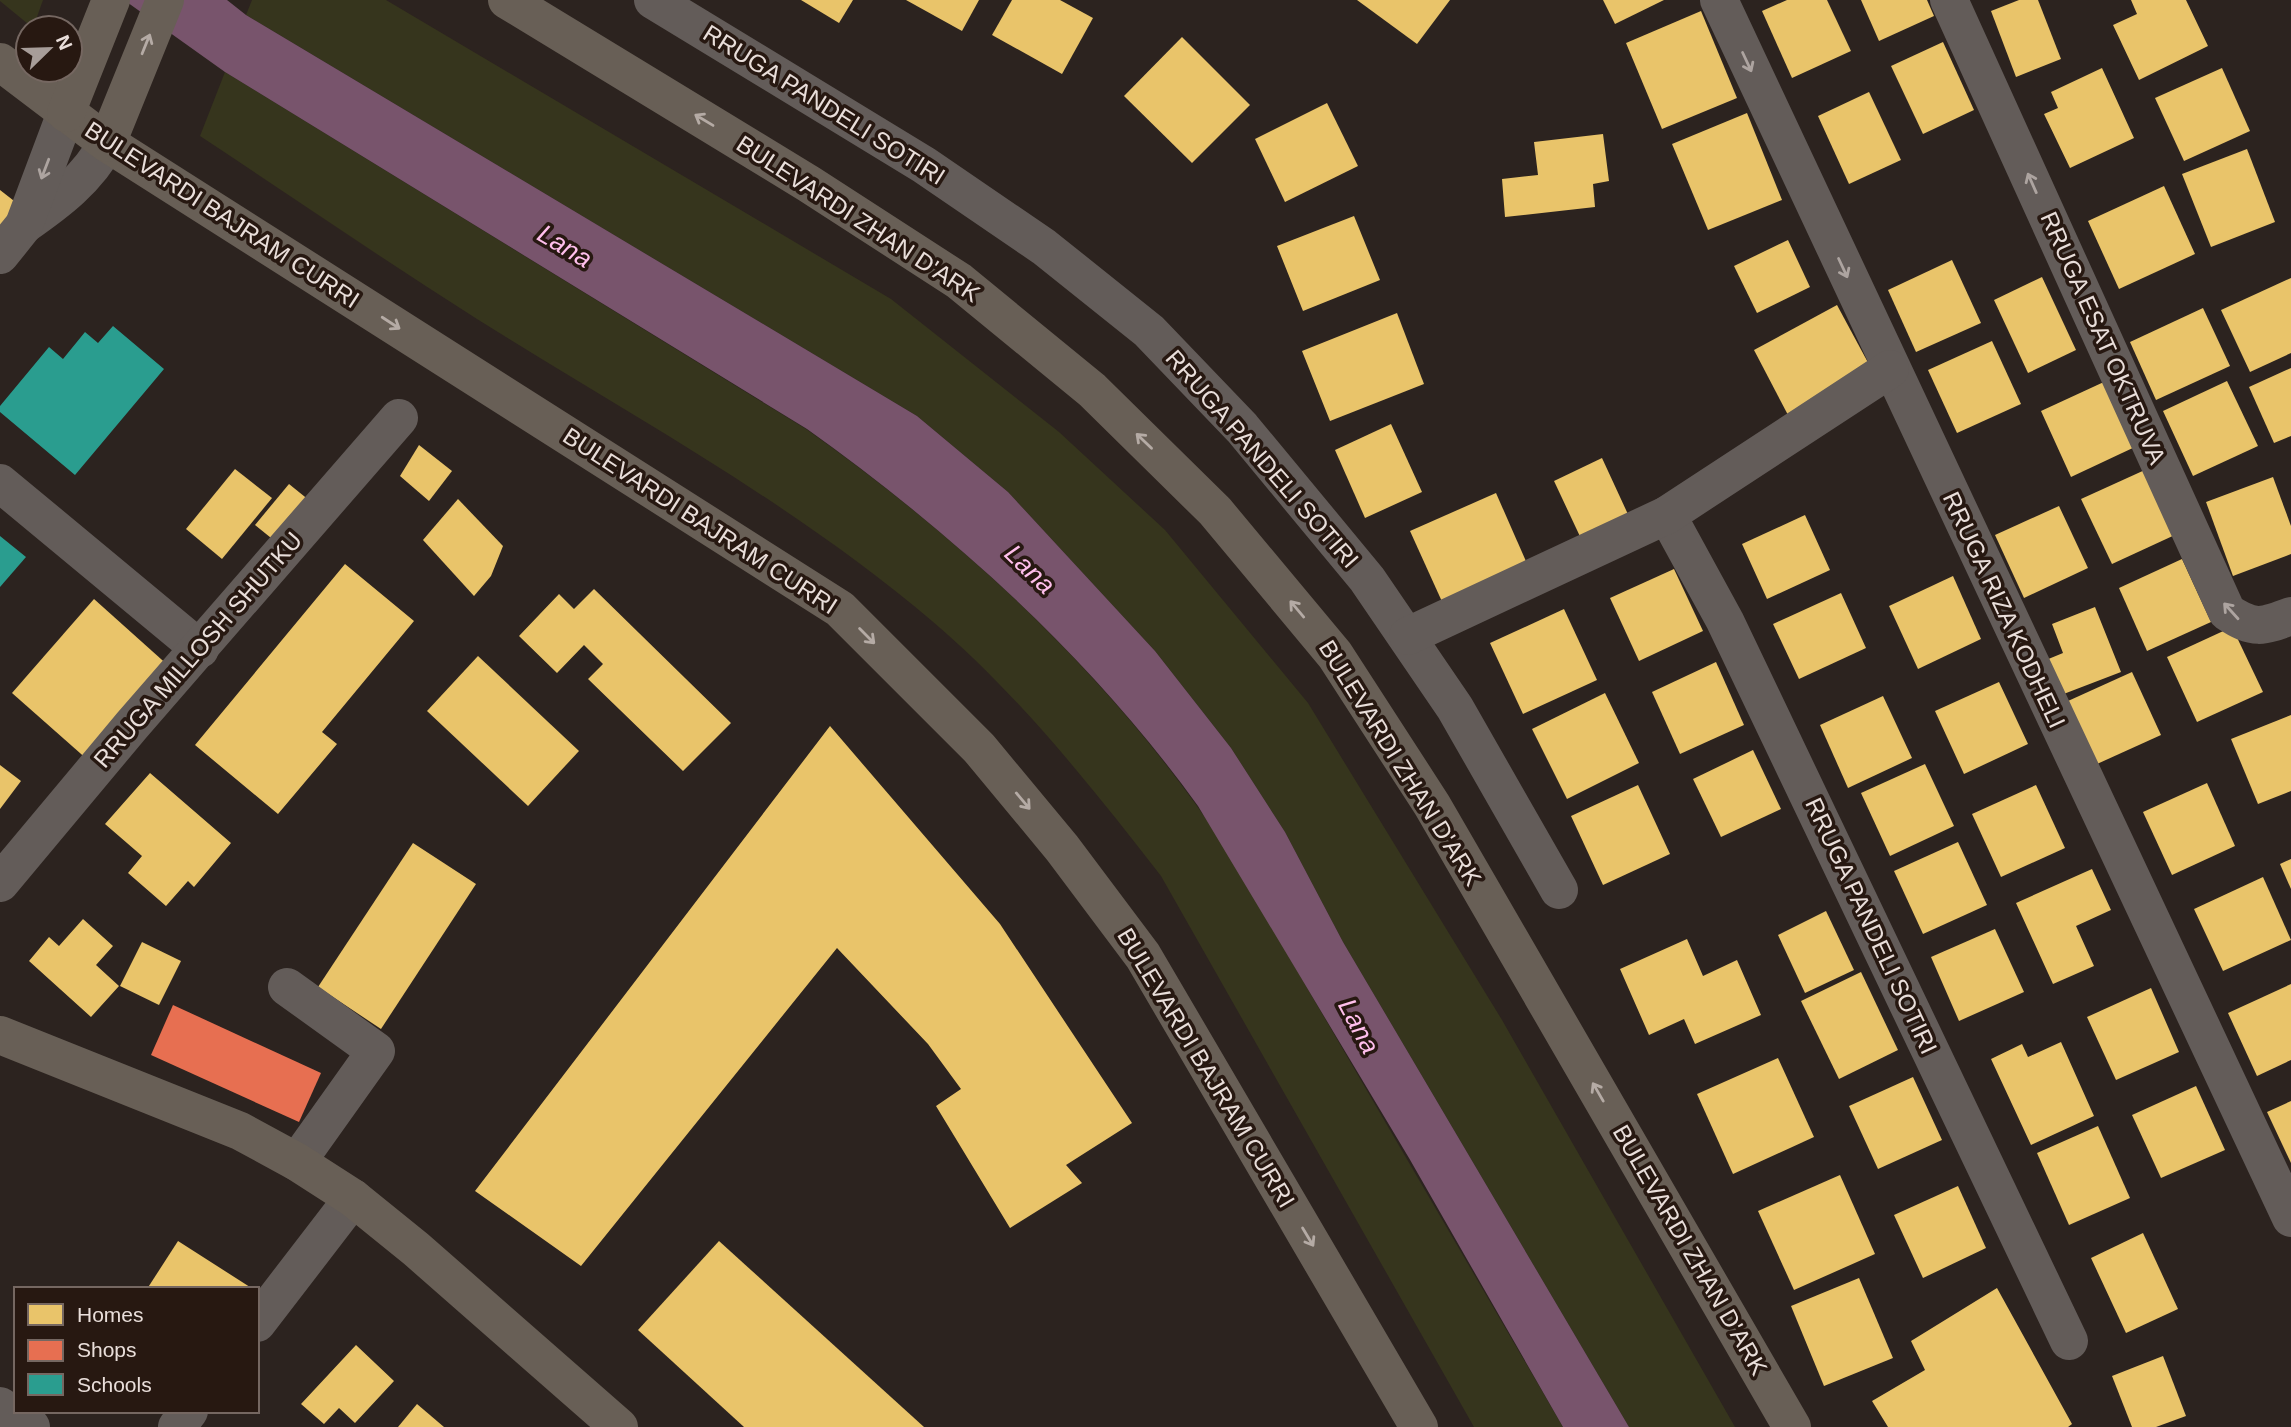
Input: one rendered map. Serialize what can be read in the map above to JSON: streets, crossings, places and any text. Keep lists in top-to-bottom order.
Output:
{
  "streets": {
    "main road": ["BULEVARDI BAJRAM CURRI", "BULEVARDI ZHAN D'ARK"],
    "street": [
      "RRUGA PANDELI SOTIRI",
      "RRUGA ESAT OKTRUVA",
      "RRUGA RIZA KODHELI",
      "RRUGA MILLOSH SHUTKU"
    ]
  },
  "one_way": ["BULEVARDI BAJRAM CURRI", "BULEVARDI ZHAN D'ARK", "RRUGA ESAT OKTRUVA"],
  "water": ["Lana"],
  "legend": ["Homes", "Shops", "Schools"],
  "north": "top right"
}
